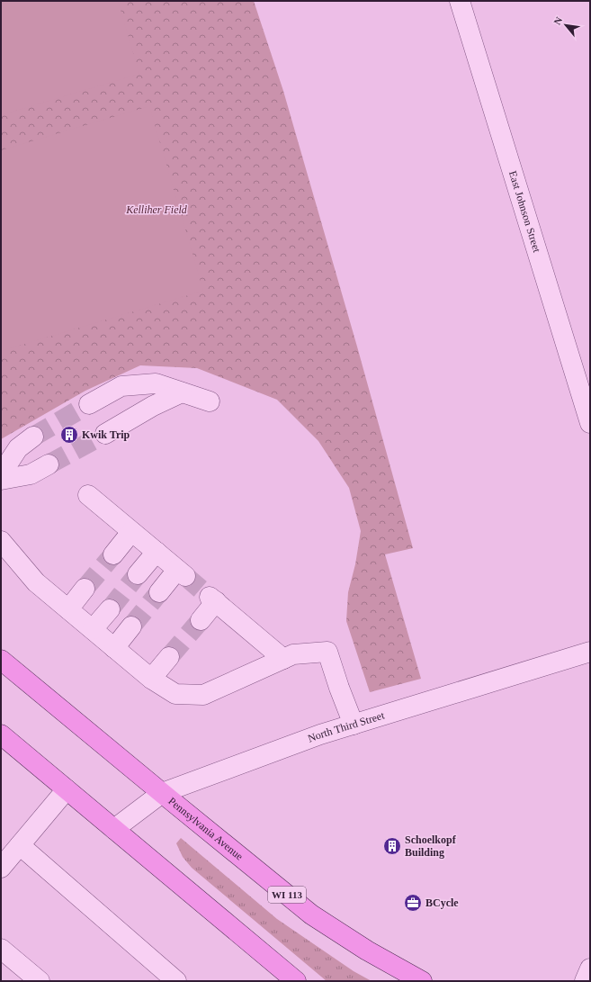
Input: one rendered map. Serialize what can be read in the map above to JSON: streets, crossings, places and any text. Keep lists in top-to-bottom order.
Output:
{
  "streets": {
    "main road": ["Pennsylvania Avenue", "WI 113"],
    "street": ["East Johnson Street", "North Third Street"]
  },
  "crossings": [
    ["North Third Street", "Pennsylvania Avenue"]
  ],
  "parks": ["Kelliher Field"],
  "places": {
    "building": ["Kwik Trip", "Schoelkopf Building"],
    "office": ["BCycle"]
  },
  "north": "top left"
}
